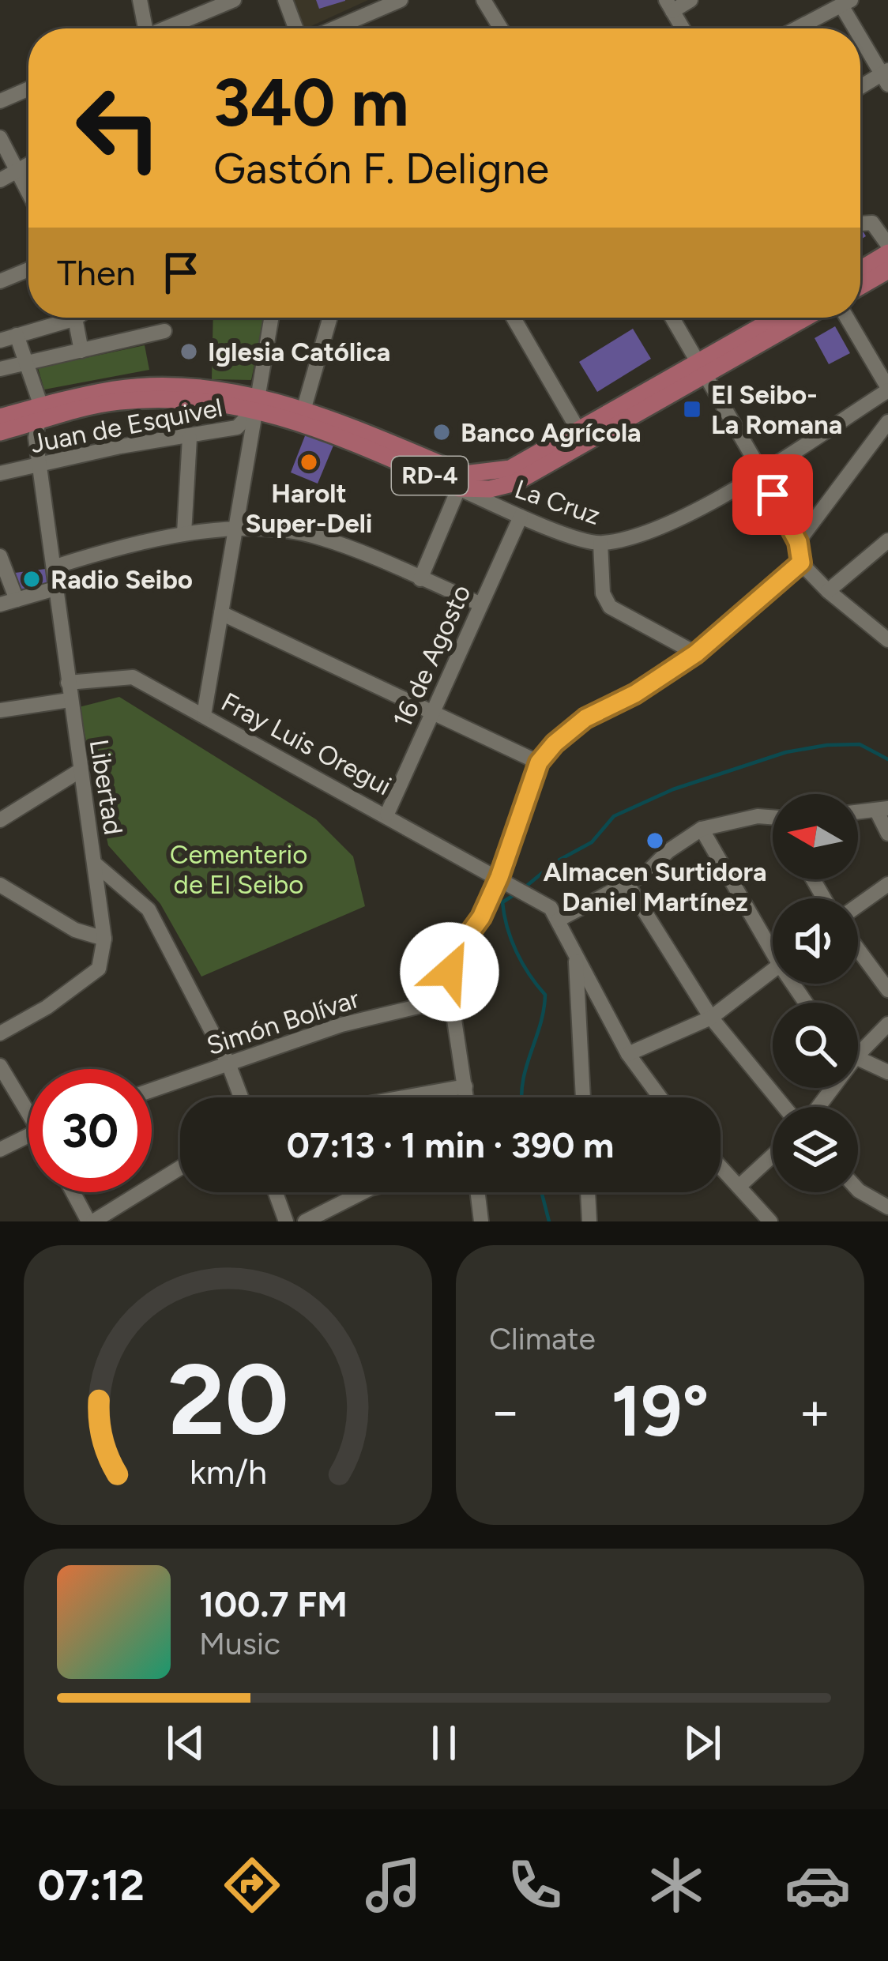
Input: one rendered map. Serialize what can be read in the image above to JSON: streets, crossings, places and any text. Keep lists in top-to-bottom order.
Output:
{
  "streets": {
    "main road": ["RD-4"],
    "street": [
      "Juan de Esquivel",
      "La Cruz",
      "16 de Agosto",
      "Fray Luis Oregui",
      "Libertad",
      "Simón Bolívar"
    ]
  },
  "crossings": [
    ["Juan de Esquivel", "RD-4"],
    ["Juan de Esquivel", "Libertad"],
    ["RD-4", "La Cruz"],
    ["RD-4", "Libertad"],
    ["La Cruz", "16 de Agosto"],
    ["16 de Agosto", "Fray Luis Oregui"],
    ["Fray Luis Oregui", "Libertad"],
    ["Libertad", "Simón Bolívar"]
  ],
  "parks": ["Cementerio de El Seibo"],
  "places": {
    "other": [
      "Iglesia Católica",
      "Banco Agrícola",
      "Harolt Super-Deli",
      "Radio Seibo",
      "Almacen Surtidora Daniel Martínez"
    ],
    "transit": ["El Seibo- La Romana"]
  },
  "north": "left",
  "page": {
    "turn": ["340 m", "Gastón F. Deligne"],
    "then": "Then",
    "limit": "30",
    "trip": "07:13 · 1 min · 390 m",
    "tile": "Climate",
    "heat": ["−", "19°", "+"],
    "song": ["100.7 FM", "Music"],
    "tabs": "07:12",
    "gauge": ["20", "km/h"]
  }
}
